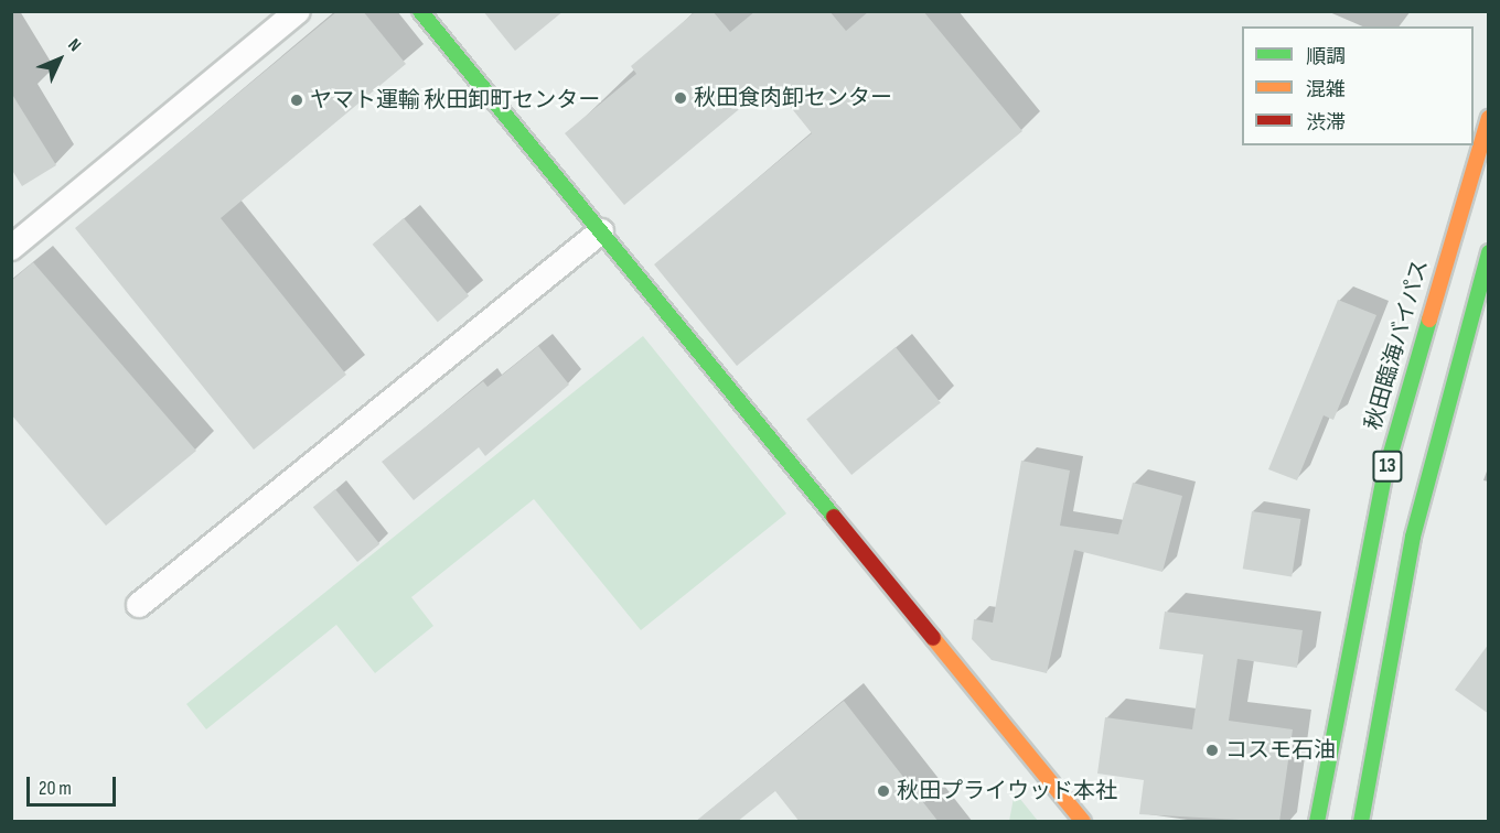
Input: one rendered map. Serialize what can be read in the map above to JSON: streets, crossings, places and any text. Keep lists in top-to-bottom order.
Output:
{
  "streets": {
    "main road": ["秋田臨海バイパス", "13"]
  },
  "places": [
    "秋田食肉卸センター",
    "ヤマト運輸 秋田卸町センター",
    "コスモ石油",
    "秋田プライウッド本社"
  ],
  "legend": ["順調", "混雑", "渋滞"],
  "scale_bar": "20 m",
  "north": "top right"
}
